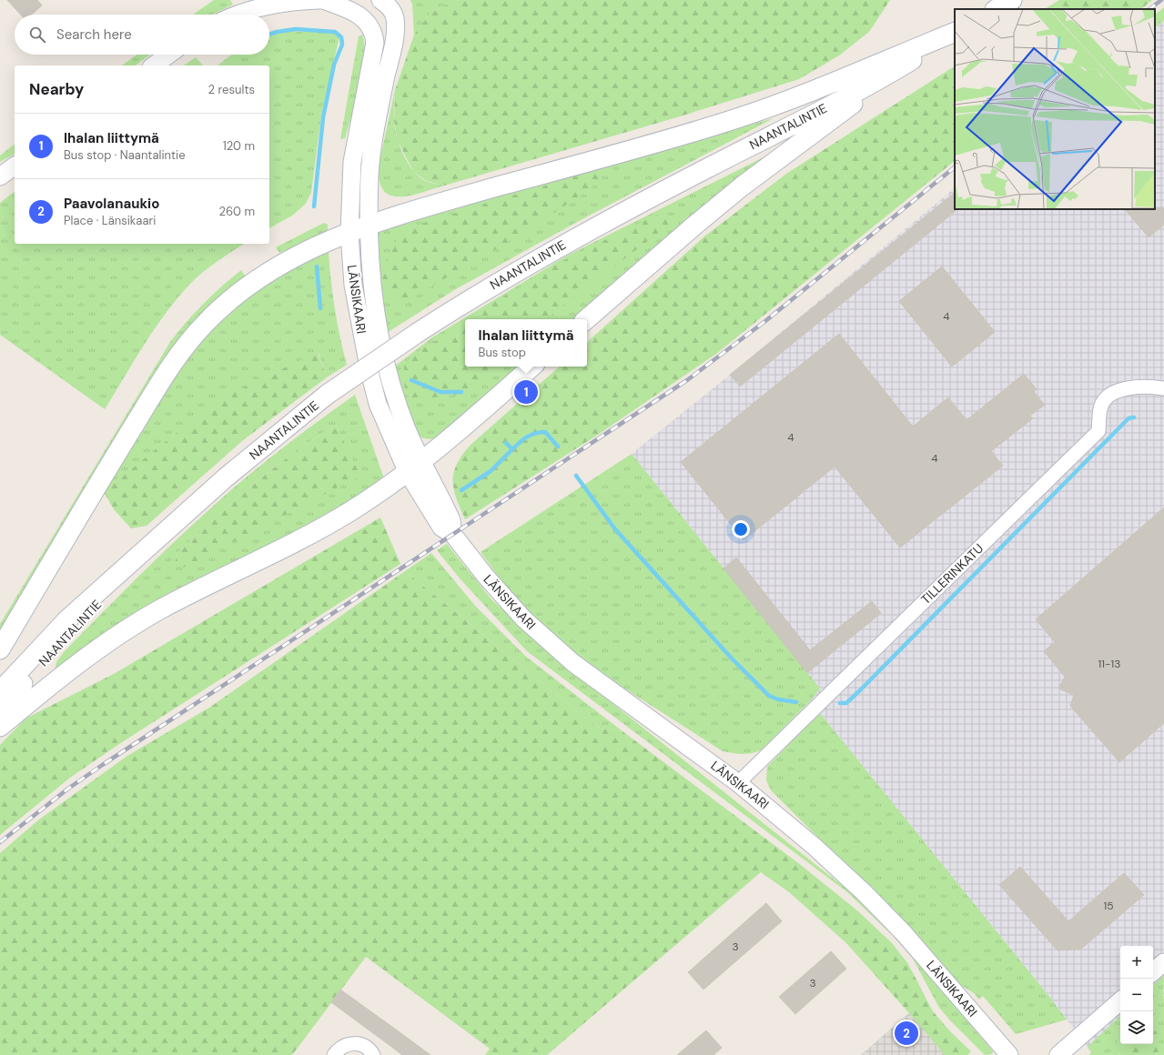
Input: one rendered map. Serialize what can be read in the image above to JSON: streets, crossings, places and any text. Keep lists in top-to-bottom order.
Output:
{
  "streets": {
    "main road": ["NAANTALINTIE"],
    "street": ["LÄNSIKAARI", "TILLERINKATU"]
  },
  "crossings": [
    ["LÄNSIKAARI", "TILLERINKATU"]
  ],
  "house_numbers": [
    "4",
    "4",
    "4",
    "11-13",
    "15",
    "3",
    "3"
  ],
  "page": {
    "search": "Search here",
    "heading": ["Nearby", "2 results"],
    "list": [
      {
        "mark": "1",
        "name": "Ihalan liittymä",
        "note": "Bus stop · Naantalintie",
        "value": "120 m"
      },
      {
        "mark": "2",
        "name": "Paavolanaukio",
        "note": "Place · Länsikaari",
        "value": "260 m"
      }
    ],
    "popup": ["Ihalan liittymä", "Bus stop"],
    "pins": ["1", "2"],
    "map_buttons": ["+", "−"]
  }
}
